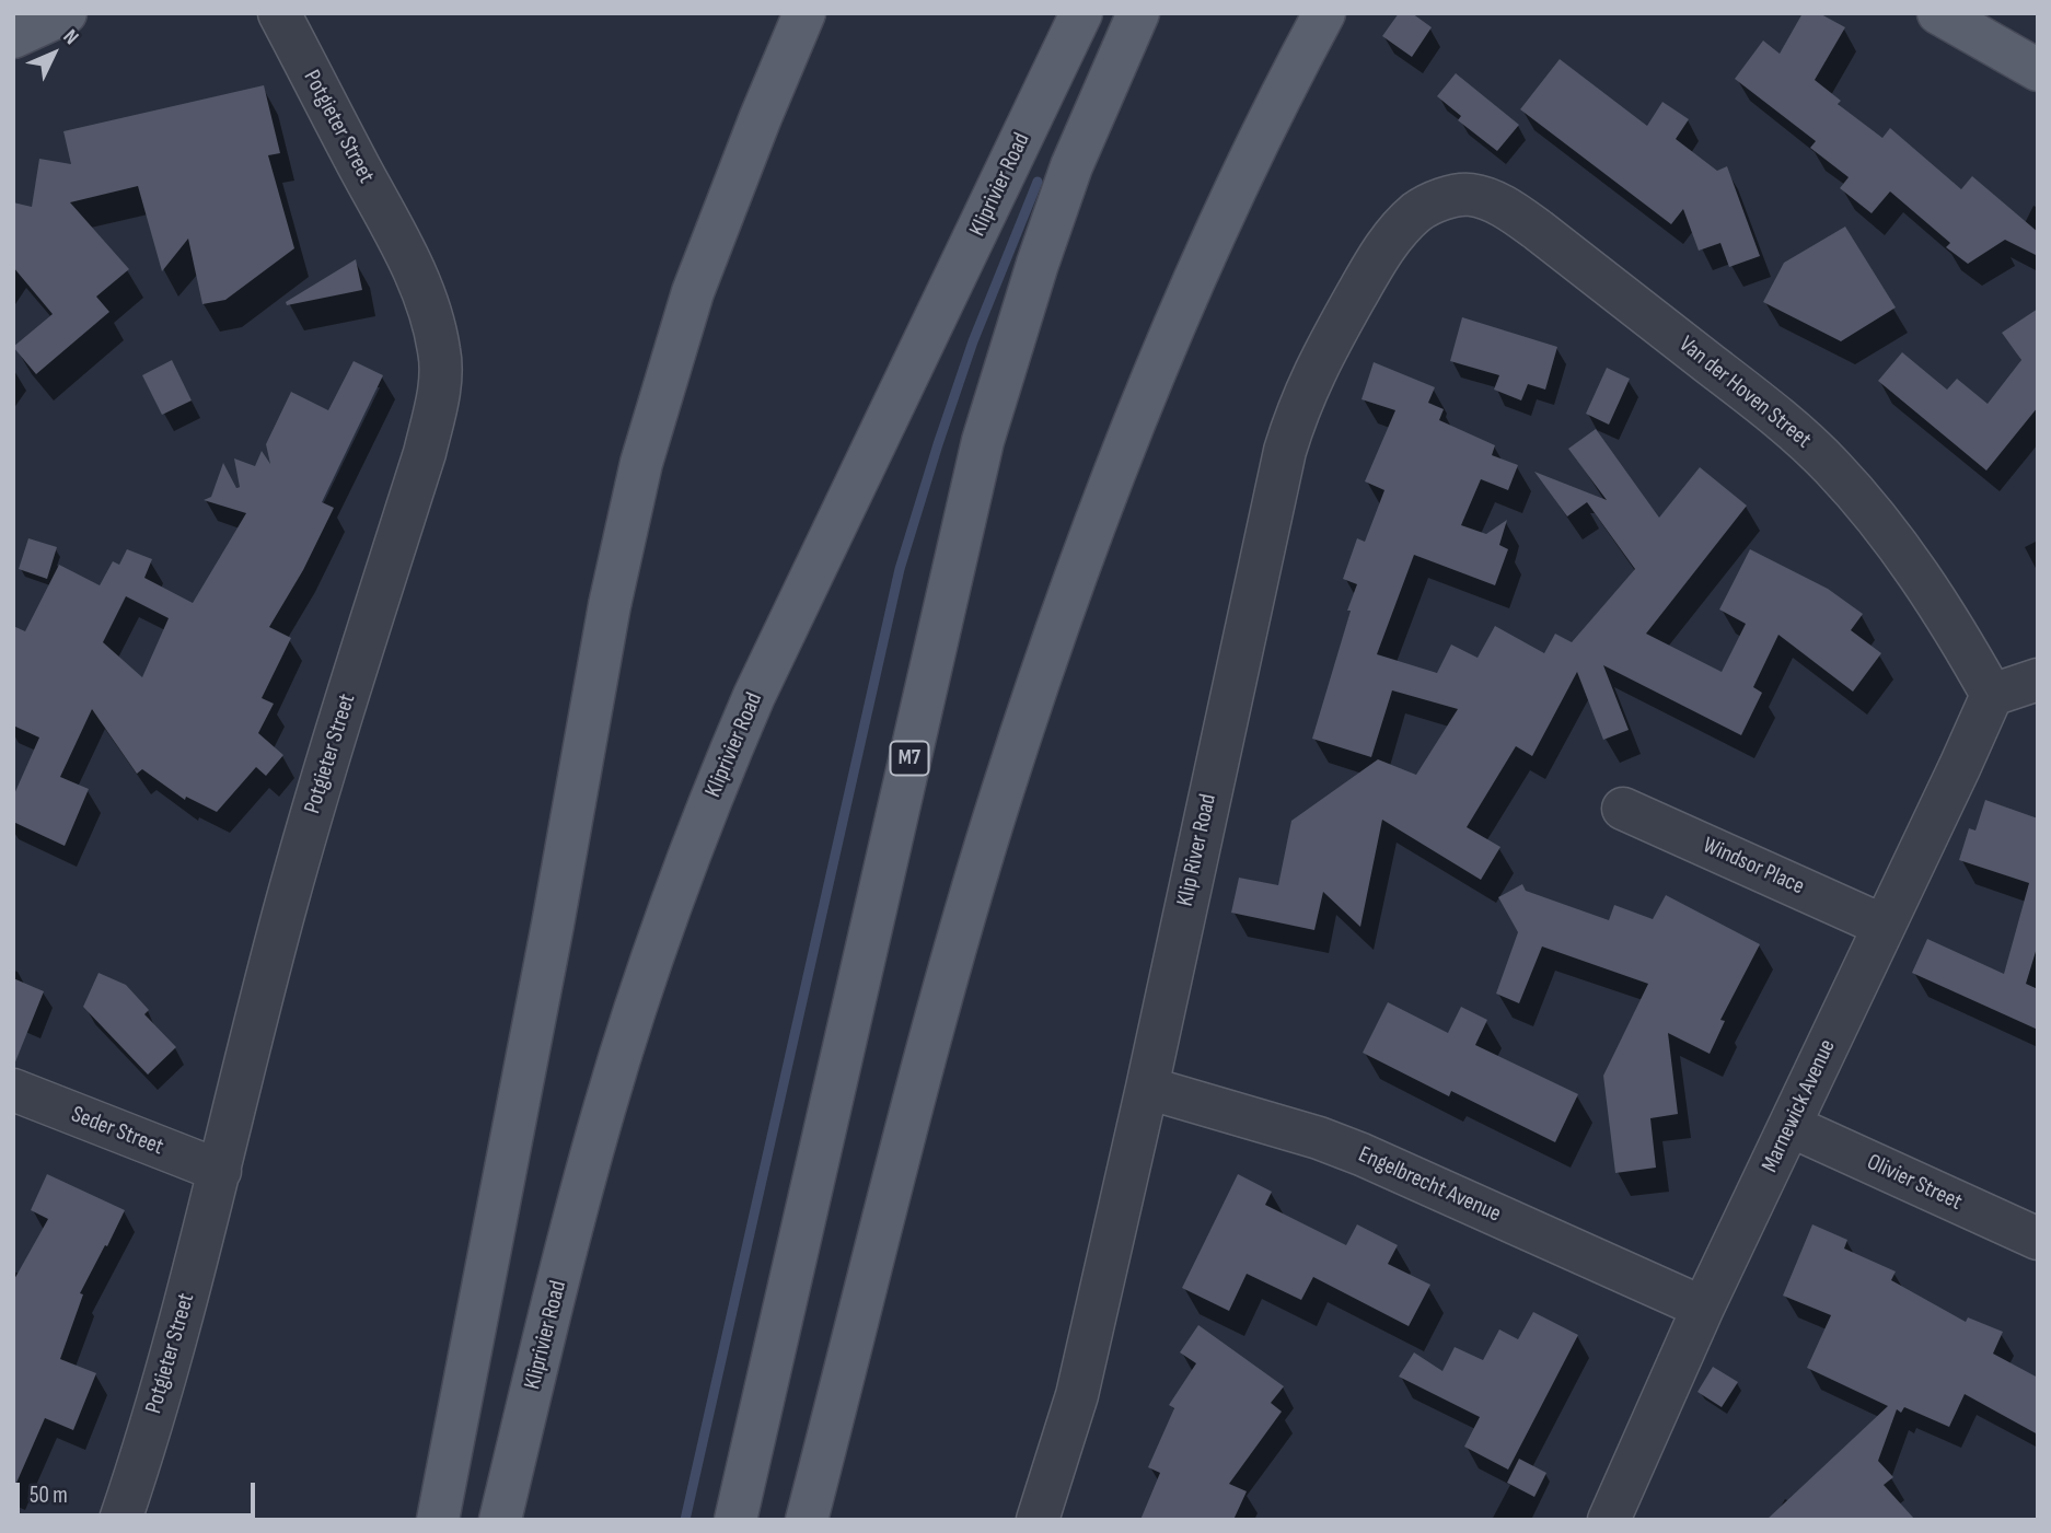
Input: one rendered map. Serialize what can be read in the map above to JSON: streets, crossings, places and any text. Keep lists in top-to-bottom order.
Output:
{
  "streets": {
    "main road": ["Kliprivier Road", "M7"],
    "street": [
      "Potgieter Street",
      "Van der Hoven Street",
      "Klip River Road",
      "Windsor Place",
      "Marnewick Avenue",
      "Seder Street",
      "Olivier Street",
      "Engelbrecht Avenue"
    ]
  },
  "crossings": [
    ["Potgieter Street", "Seder Street"],
    ["Van der Hoven Street", "Klip River Road"],
    ["Van der Hoven Street", "Marnewick Avenue"],
    ["Klip River Road", "Engelbrecht Avenue"],
    ["Windsor Place", "Marnewick Avenue"],
    ["Marnewick Avenue", "Olivier Street"],
    ["Marnewick Avenue", "Engelbrecht Avenue"]
  ],
  "scale_bar": "50 m",
  "north": "top right"
}
